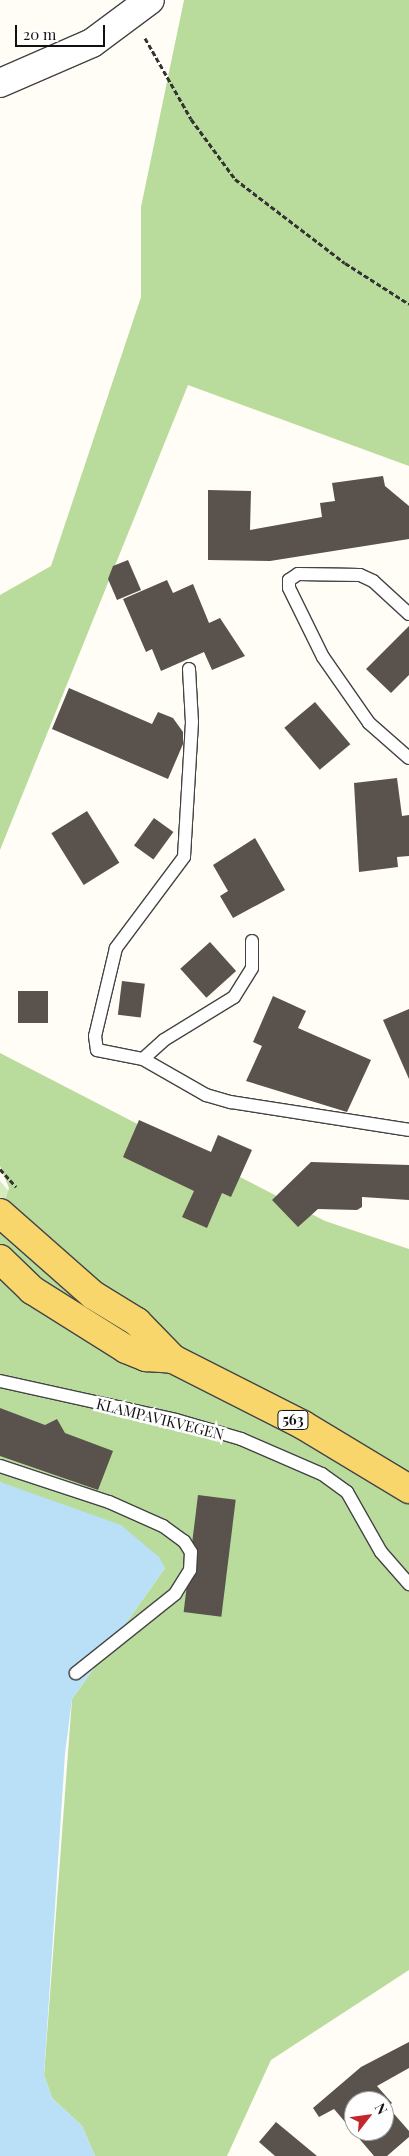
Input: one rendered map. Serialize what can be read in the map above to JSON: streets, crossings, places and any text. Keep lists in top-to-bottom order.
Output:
{
  "streets": {
    "main road": ["563"],
    "lane": ["KLAMPAVIKVEGEN"]
  },
  "scale_bar": "20 m",
  "north": "top right"
}
